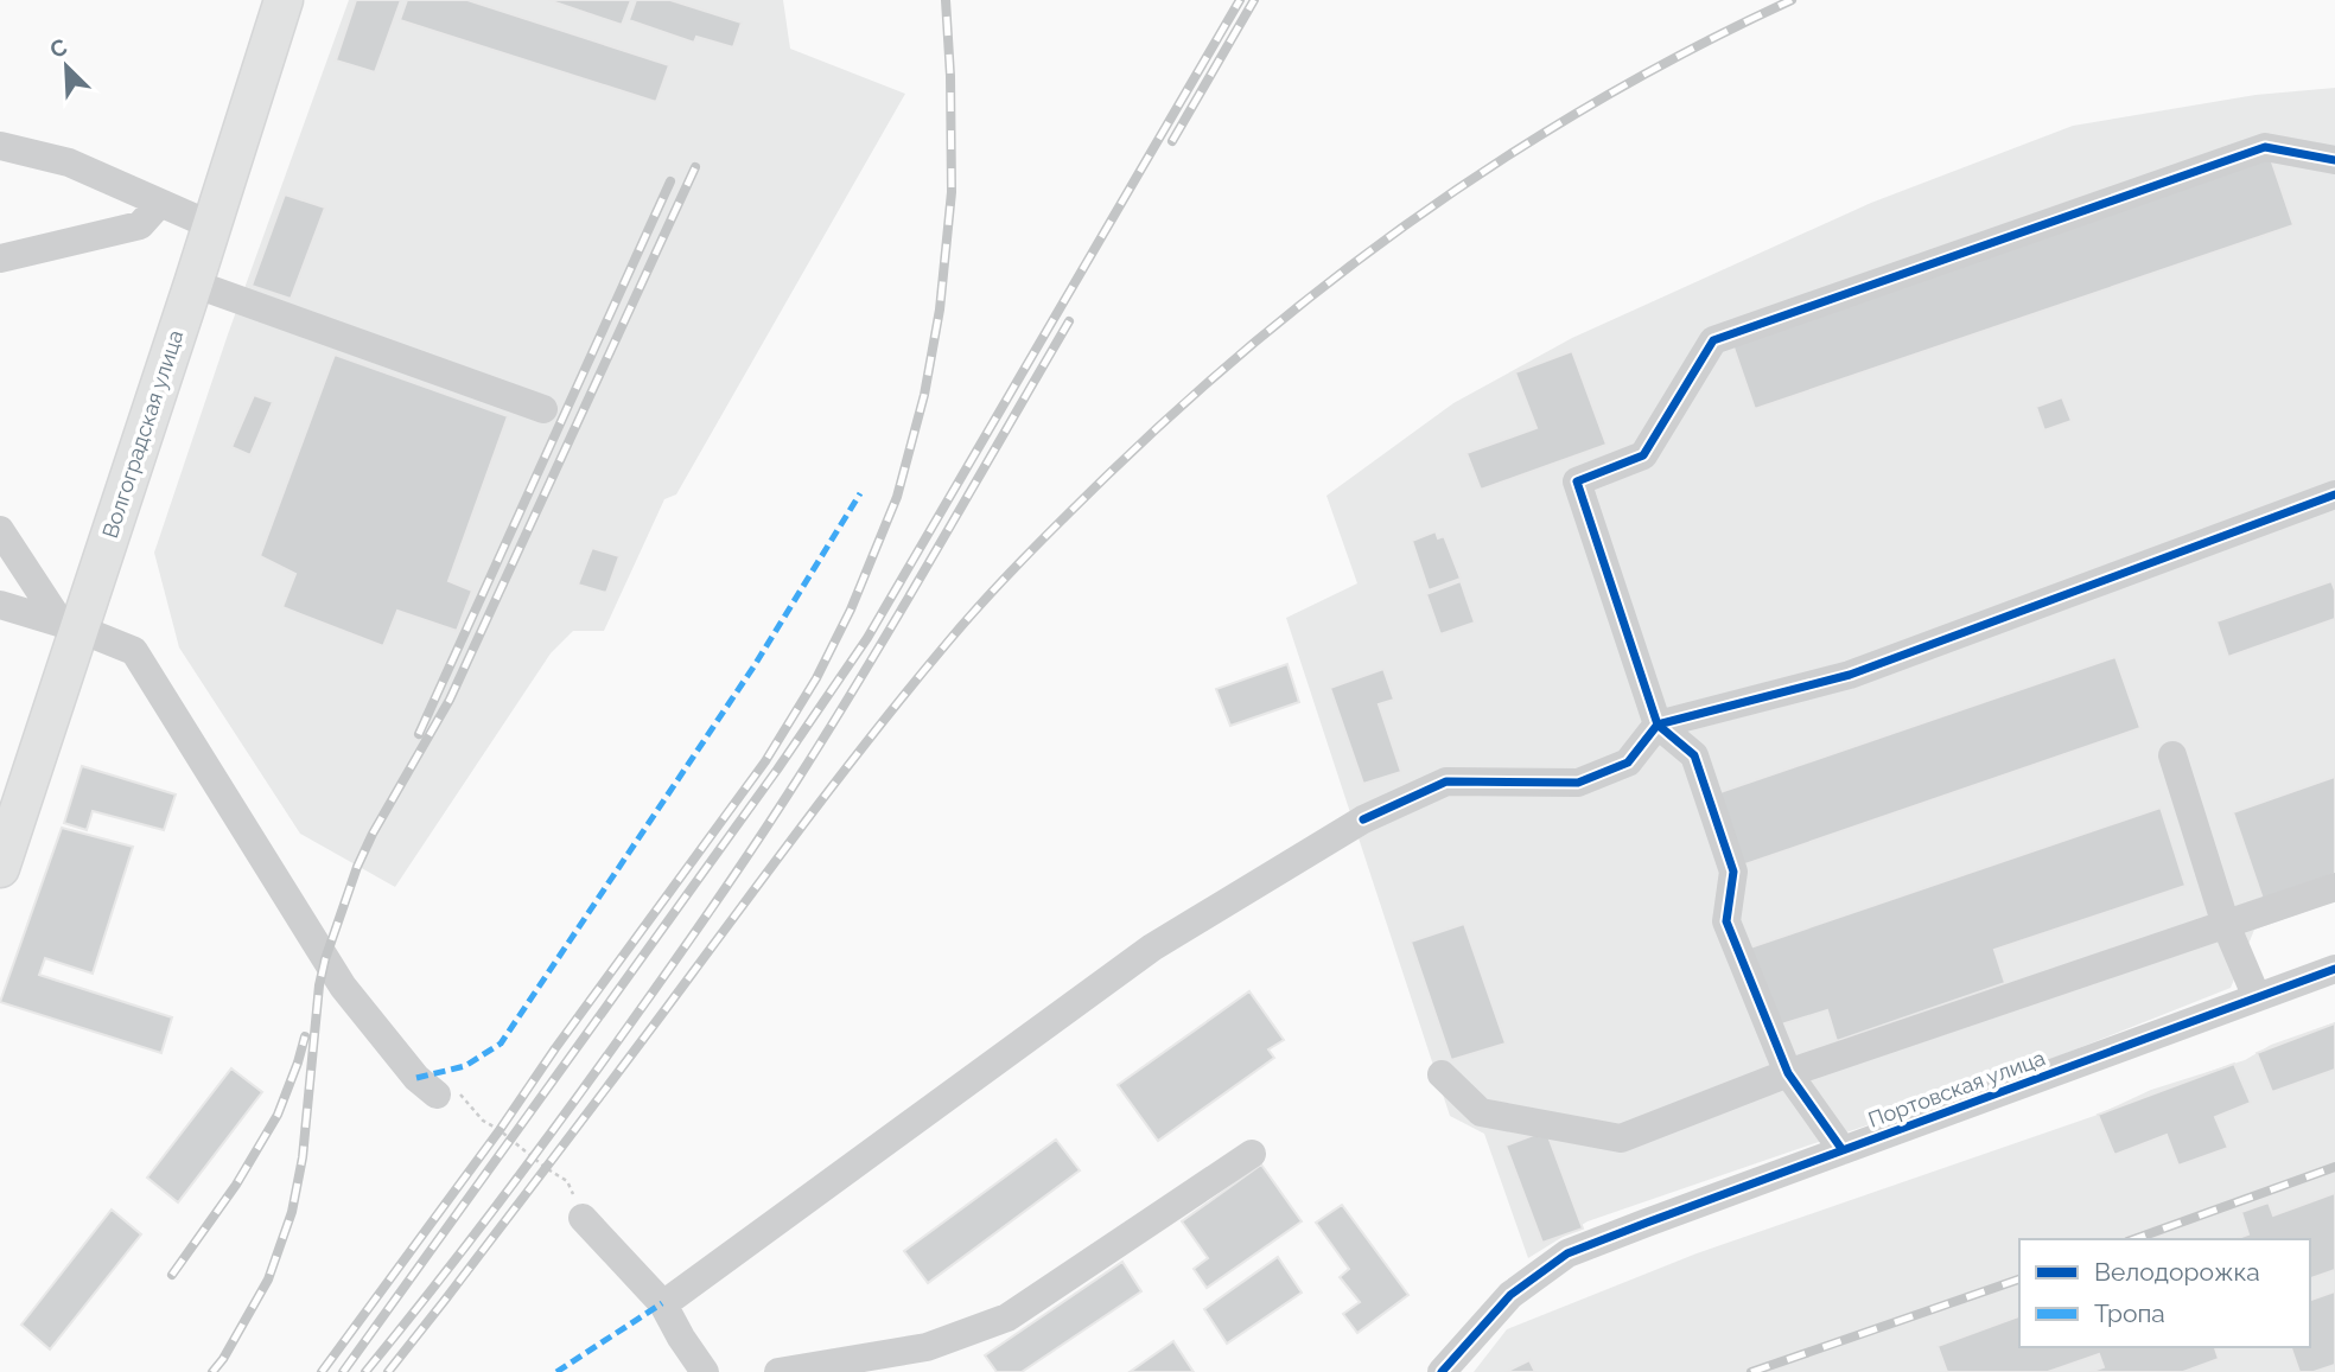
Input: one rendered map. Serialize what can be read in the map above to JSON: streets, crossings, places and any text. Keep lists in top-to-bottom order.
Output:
{
  "streets": {
    "main road": ["Волгоградская улица"],
    "street": ["Портовская улица"]
  },
  "legend": ["Велодорожка", "Тропа"],
  "north": "top left"
}
